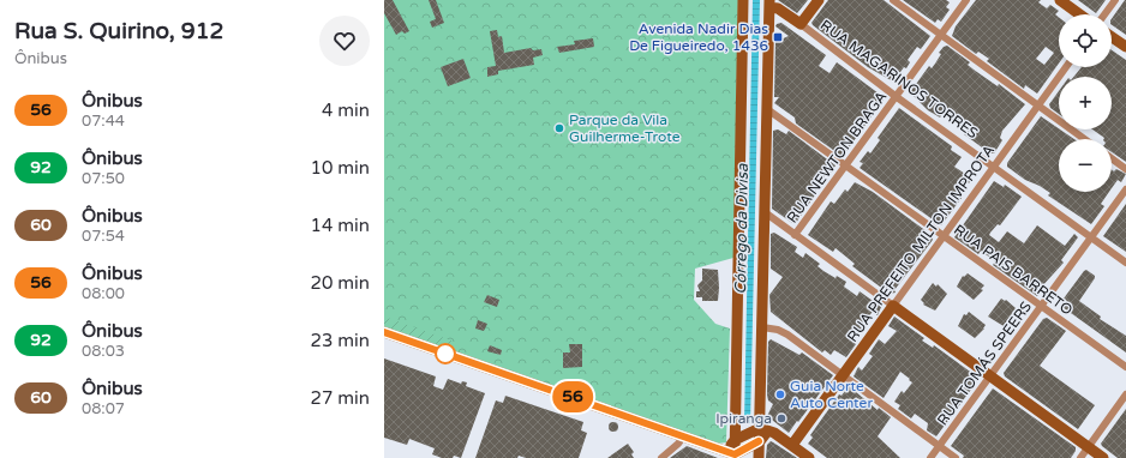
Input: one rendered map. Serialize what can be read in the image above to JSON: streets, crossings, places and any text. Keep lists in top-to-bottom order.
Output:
{
  "streets": {
    "main road": ["RUA MAGARINOS TORRES", "RUA PREFEITO MILTON IMPROTA"],
    "street": ["RUA NEWTON BRAGA", "RUA PAIS BARRETO", "RUA TOMÁS SPEERS"]
  },
  "crossings": [
    ["RUA MAGARINOS TORRES", "RUA NEWTON BRAGA"],
    ["RUA MAGARINOS TORRES", "RUA PREFEITO MILTON IMPROTA"],
    ["RUA MAGARINOS TORRES", "RUA TOMÁS SPEERS"],
    ["RUA NEWTON BRAGA", "RUA PAIS BARRETO"],
    ["RUA PREFEITO MILTON IMPROTA", "RUA PAIS BARRETO"],
    ["RUA PAIS BARRETO", "RUA TOMÁS SPEERS"]
  ],
  "water": ["Córrego da Divisa"],
  "places": {
    "transit": ["Avenida Nadir Dias De Figueiredo, 1436"],
    "other": ["Parque da Vila Guilherme-Trote", "Guia Norte Auto Center", "Ipiranga"]
  },
  "lines": ["bus line 56"],
  "page": {
    "heading": ["Rua S. Quirino, 912", "Ônibus"],
    "on_map": "56",
    "map_buttons": ["+", "−"],
    "list": [
      {
        "mark": "56",
        "name": "Ônibus",
        "note": "07:44",
        "value": "4 min"
      },
      {
        "mark": "92",
        "name": "Ônibus",
        "note": "07:50",
        "value": "10 min"
      },
      {
        "mark": "60",
        "name": "Ônibus",
        "note": "07:54",
        "value": "14 min"
      },
      {
        "mark": "56",
        "name": "Ônibus",
        "note": "08:00",
        "value": "20 min"
      },
      {
        "mark": "92",
        "name": "Ônibus",
        "note": "08:03",
        "value": "23 min"
      },
      {
        "mark": "60",
        "name": "Ônibus",
        "note": "08:07",
        "value": "27 min"
      }
    ]
  }
}
